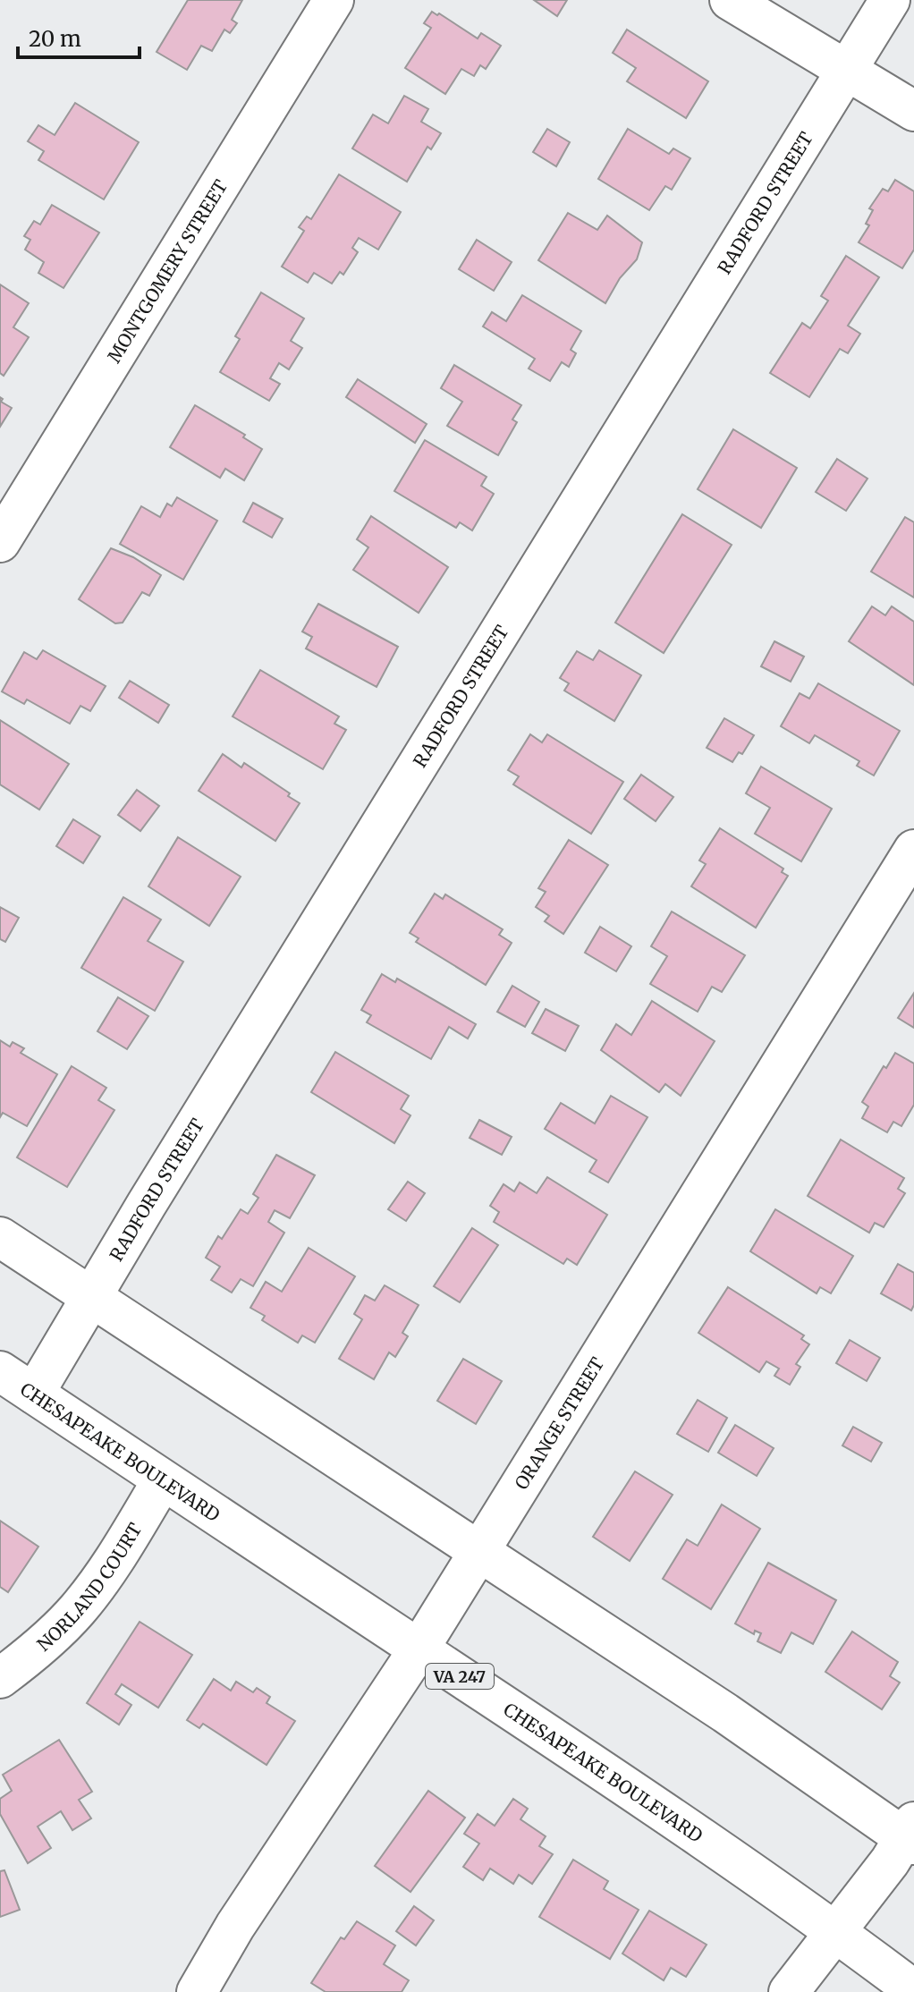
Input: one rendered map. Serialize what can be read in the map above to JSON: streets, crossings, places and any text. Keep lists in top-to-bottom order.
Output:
{
  "streets": {
    "street": [
      "RADFORD STREET",
      "MONTGOMERY STREET",
      "ORANGE STREET",
      "CHESAPEAKE BOULEVARD",
      "NORLAND COURT",
      "VA 247"
    ]
  },
  "crossings": [
    ["RADFORD STREET", "CHESAPEAKE BOULEVARD"],
    ["ORANGE STREET", "CHESAPEAKE BOULEVARD"],
    ["CHESAPEAKE BOULEVARD", "NORLAND COURT"]
  ],
  "scale_bar": "20 m"
}
